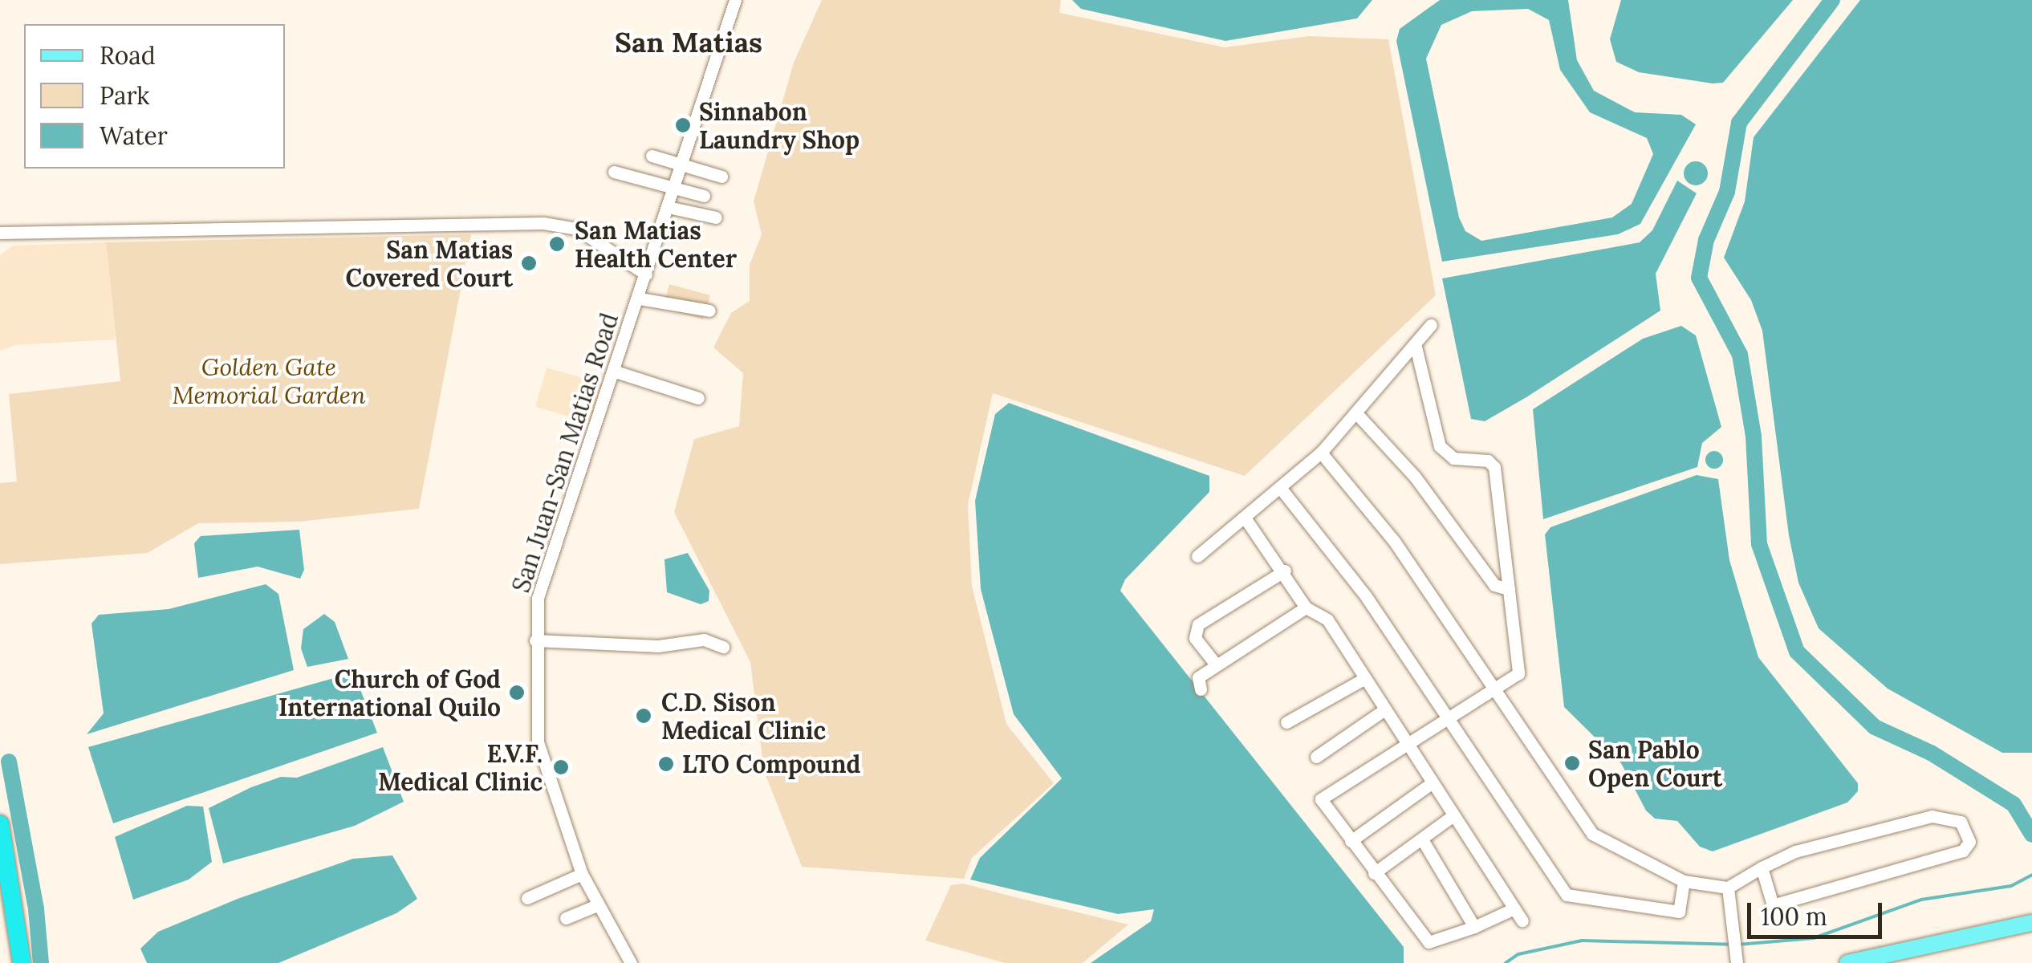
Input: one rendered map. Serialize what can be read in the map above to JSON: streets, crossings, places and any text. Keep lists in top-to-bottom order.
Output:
{
  "streets": {
    "street": ["San Juan-San Matias Road"]
  },
  "districts": ["San Matias"],
  "parks": ["Golden Gate Memorial Garden"],
  "places": [
    "Sinnabon Laundry Shop",
    "San Matias Health Center",
    "San Matias Covered Court",
    "Church of God International Quilo",
    "C.D. Sison Medical Clinic",
    "San Pablo Open Court",
    "LTO Compound",
    "E.V.F. Medical Clinic"
  ],
  "legend": ["Road", "Park", "Water"],
  "scale_bar": "100 m"
}
